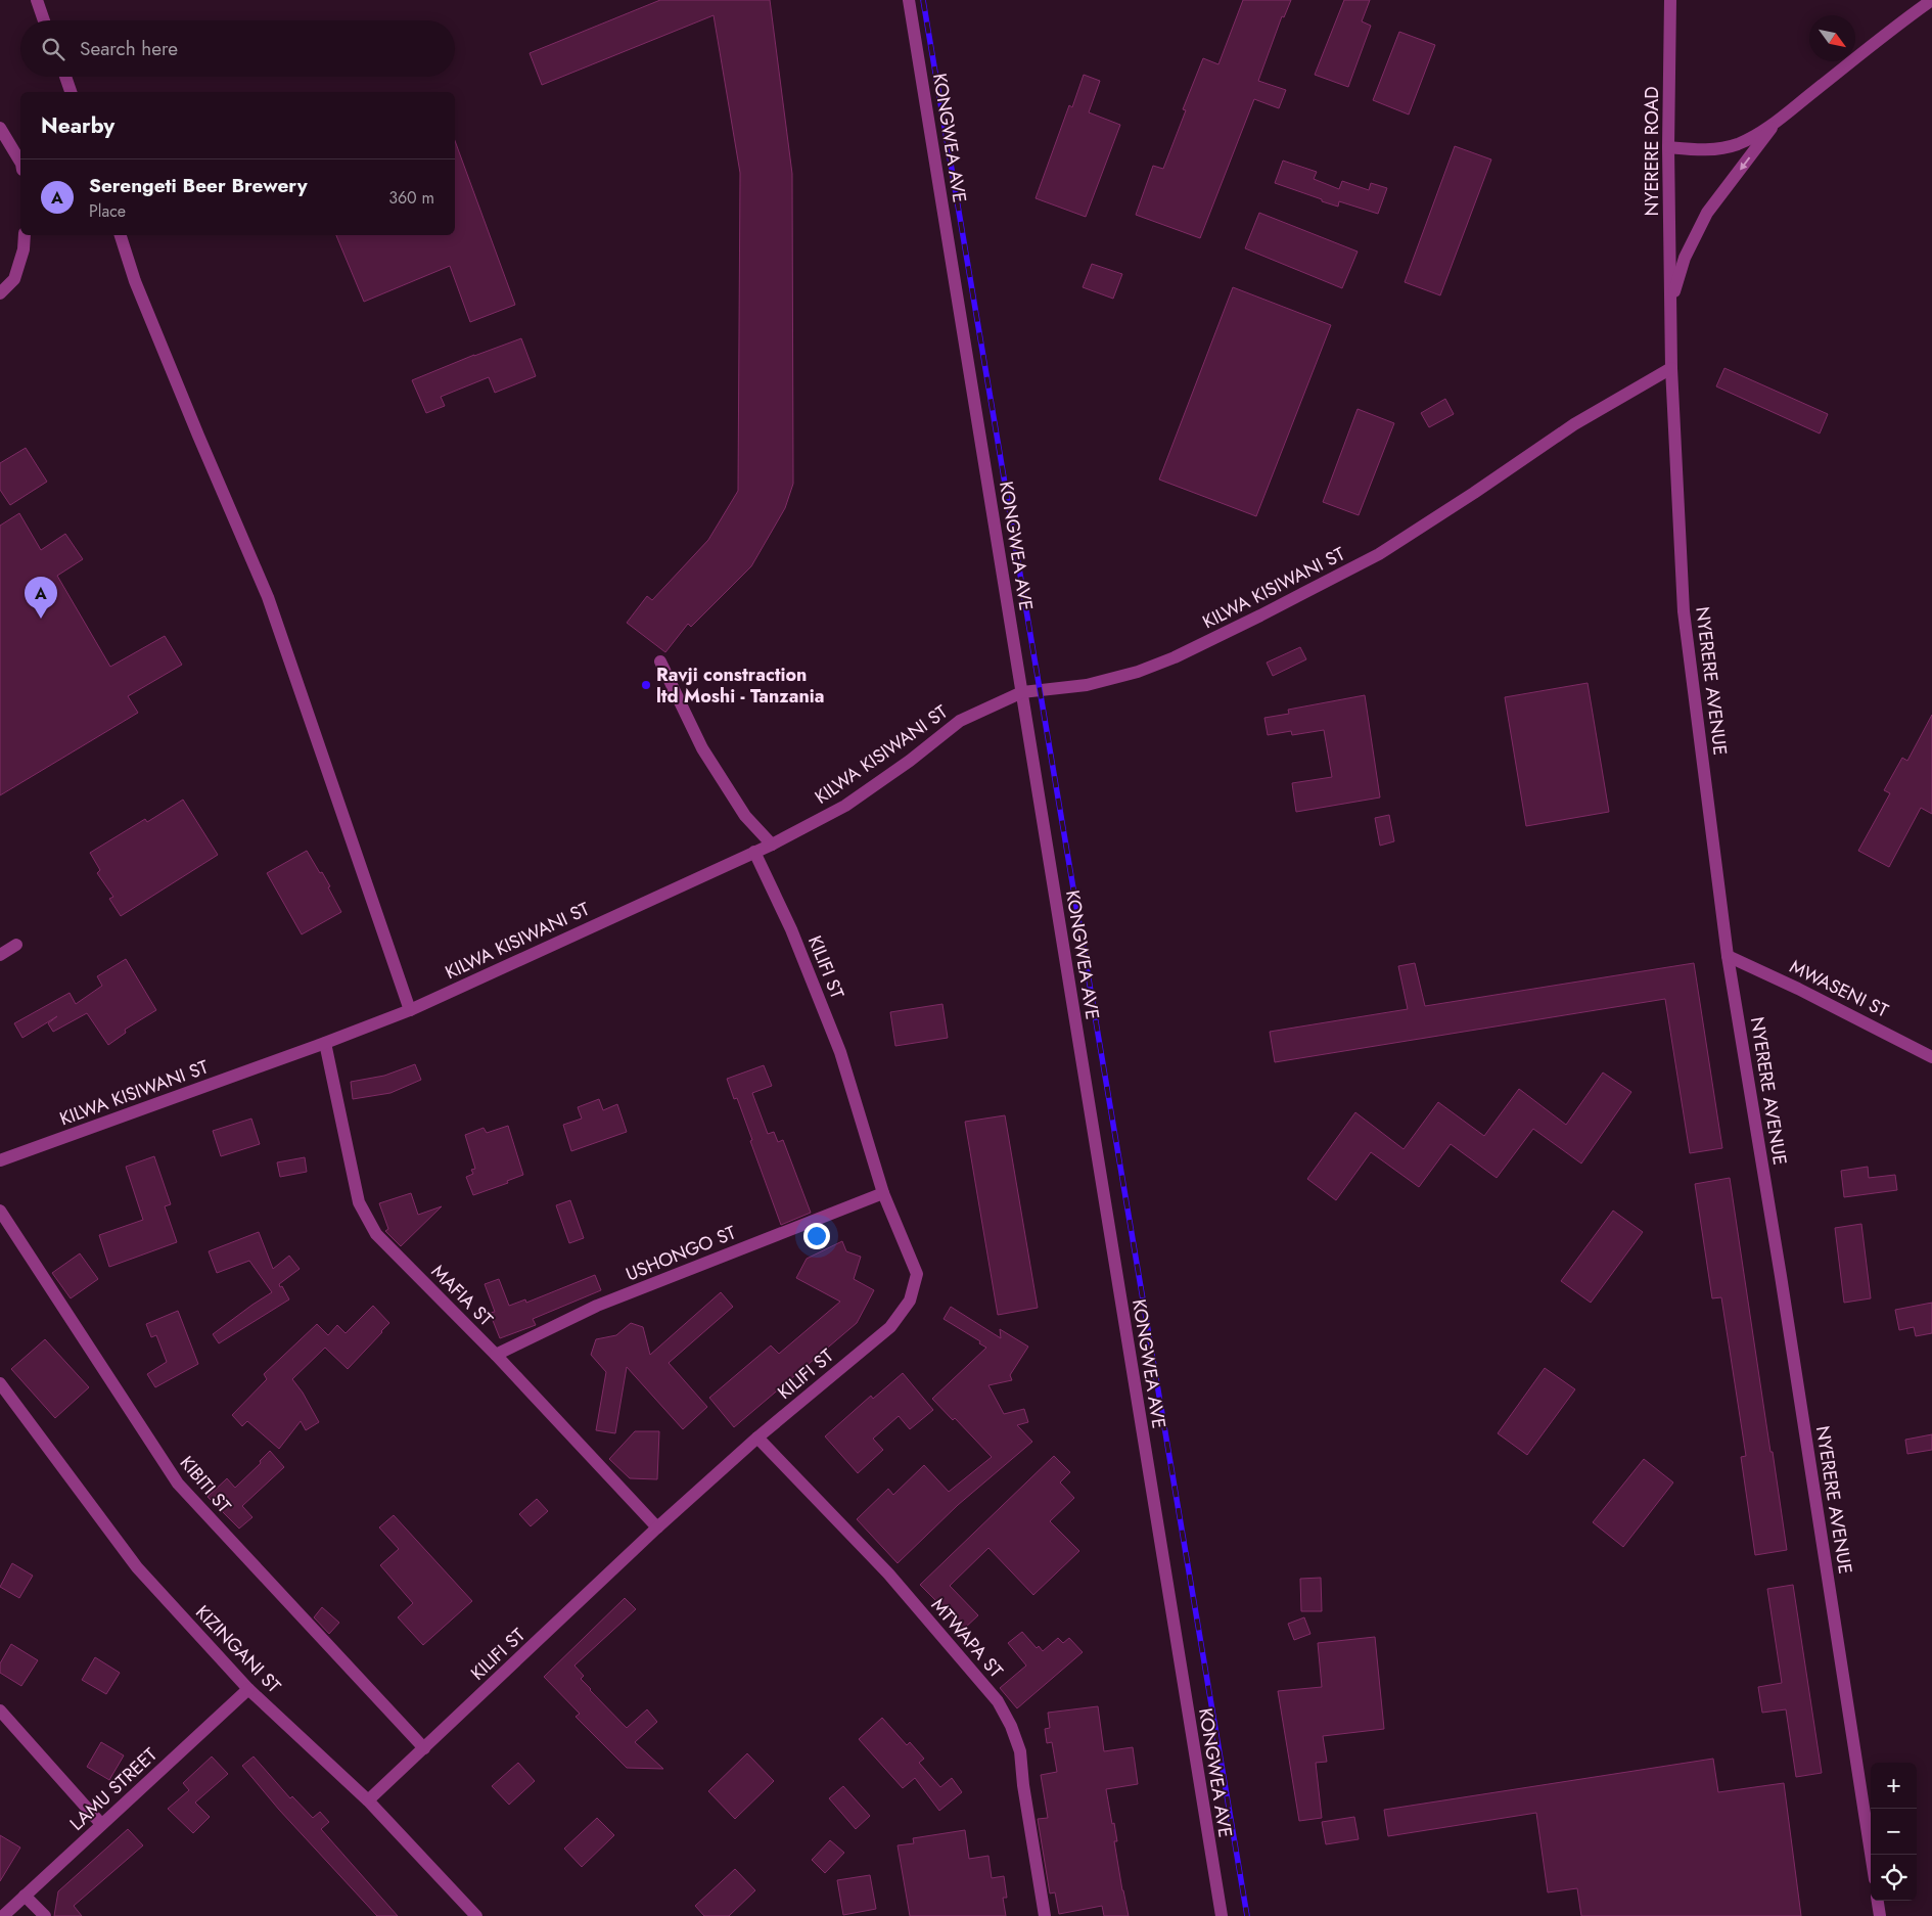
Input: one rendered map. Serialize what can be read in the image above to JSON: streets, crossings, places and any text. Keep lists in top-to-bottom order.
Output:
{
  "streets": {
    "street": [
      "KONGWEA AVE",
      "NYERERE ROAD",
      "KILWA KISIWANI ST",
      "NYERERE AVENUE",
      "KILIFI ST",
      "MWASENI ST",
      "USHONGO ST",
      "MAFIA ST",
      "KIBITI ST",
      "MTWAPA ST",
      "KIZINGANI ST",
      "LAMU STREET"
    ]
  },
  "crossings": [
    ["KONGWEA AVE", "KILWA KISIWANI ST"],
    ["NYERERE ROAD", "NYERERE AVENUE"],
    ["KILWA KISIWANI ST", "NYERERE AVENUE"],
    ["KILWA KISIWANI ST", "KILIFI ST"],
    ["KILWA KISIWANI ST", "MAFIA ST"],
    ["NYERERE AVENUE", "MWASENI ST"],
    ["KILIFI ST", "USHONGO ST"],
    ["KILIFI ST", "MAFIA ST"],
    ["KILIFI ST", "KIBITI ST"],
    ["KILIFI ST", "MTWAPA ST"],
    ["KILIFI ST", "KIZINGANI ST"],
    ["USHONGO ST", "MAFIA ST"],
    ["KIZINGANI ST", "LAMU STREET"]
  ],
  "places": ["Ravji constraction ltd Moshi - Tanzania"],
  "north": "bottom right",
  "page": {
    "search": "Search here",
    "heading": "Nearby",
    "list": [
      {
        "mark": "A",
        "name": "Serengeti Beer Brewery",
        "note": "Place",
        "value": "360 m"
      }
    ],
    "pins": "A",
    "map_buttons": ["+", "−"]
  }
}
